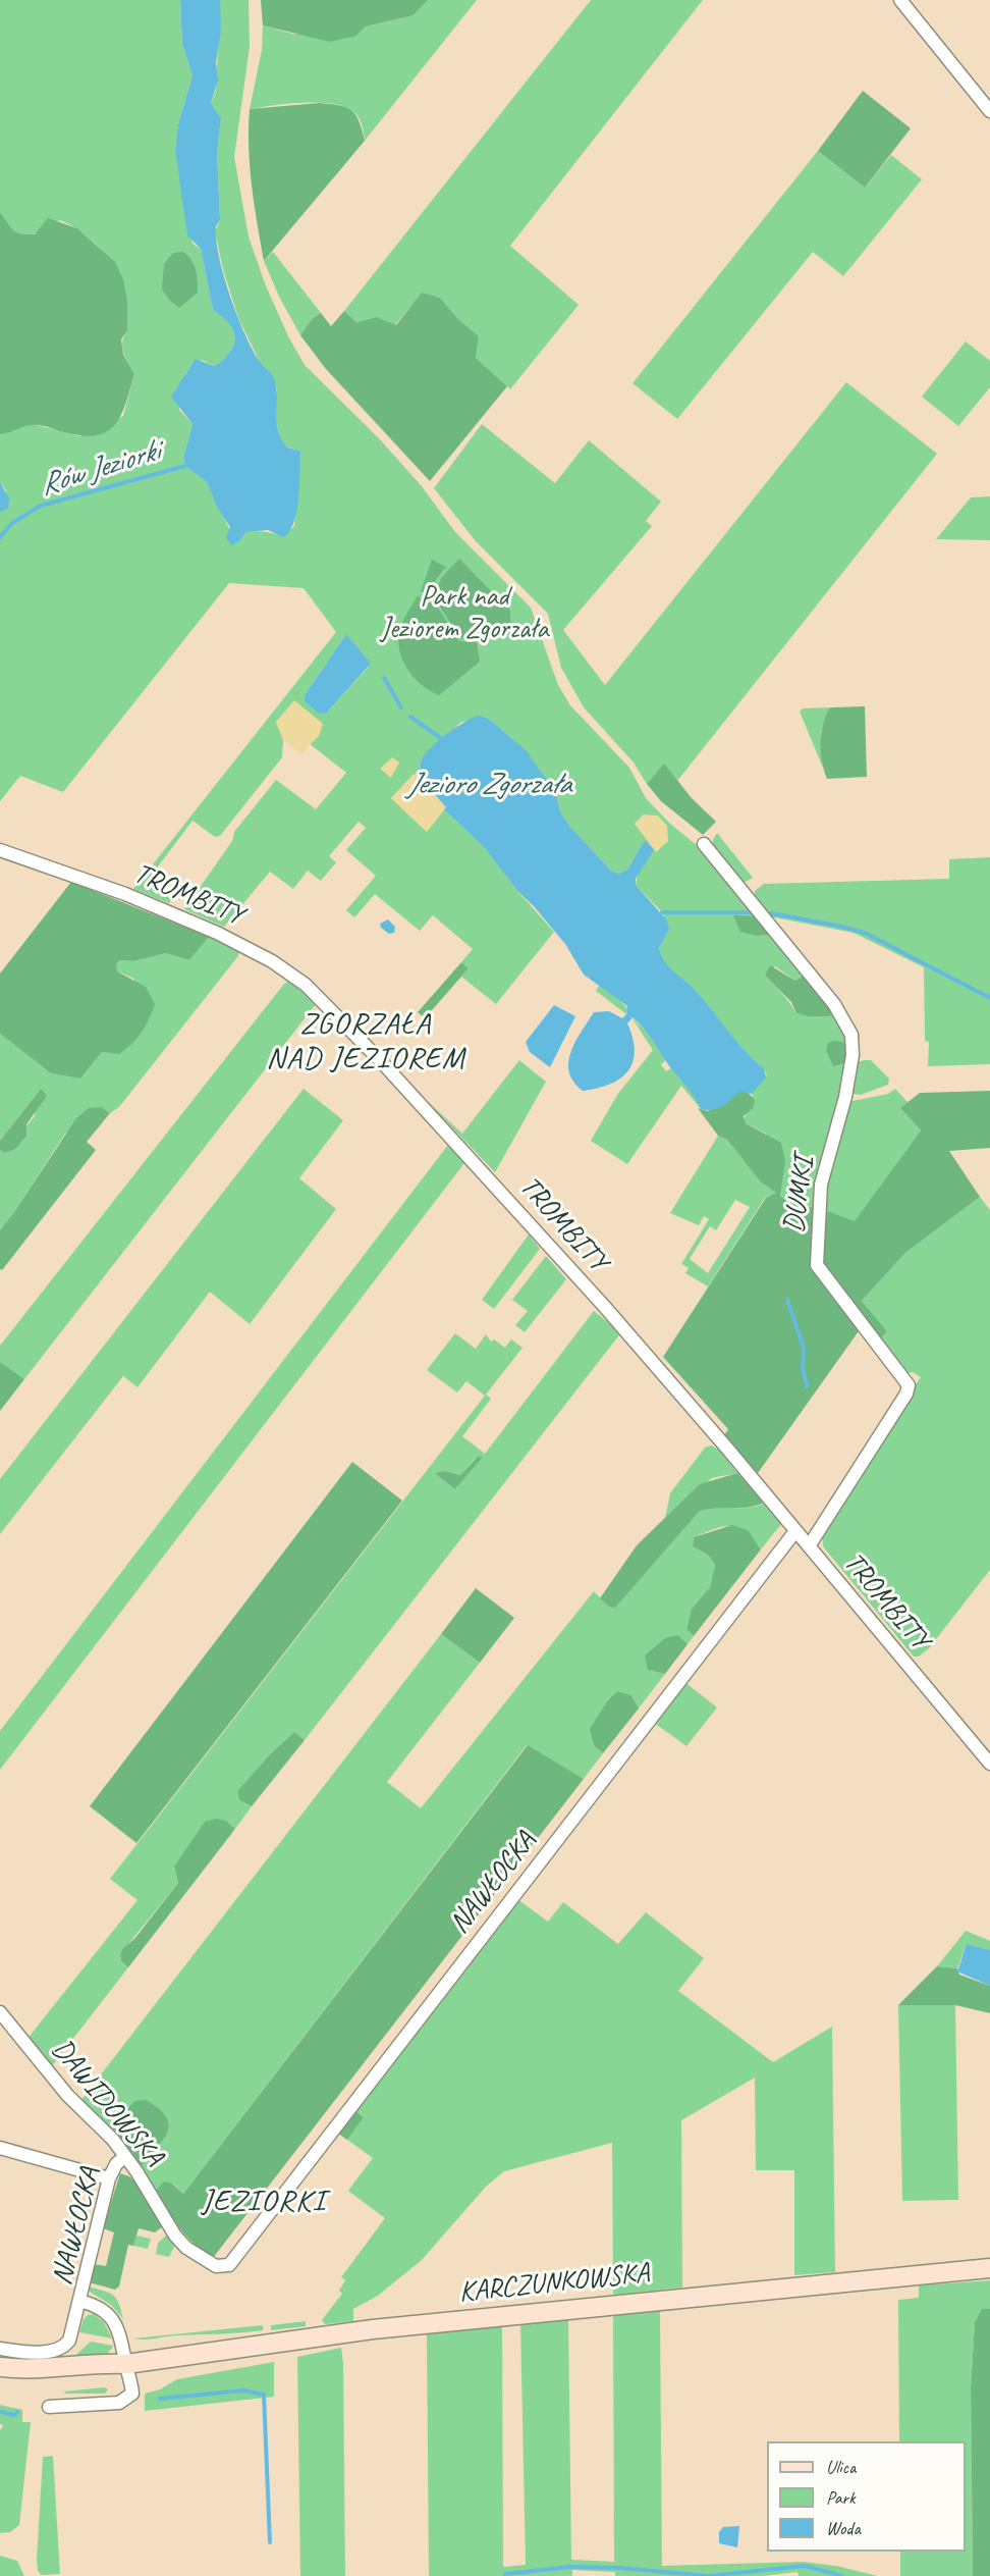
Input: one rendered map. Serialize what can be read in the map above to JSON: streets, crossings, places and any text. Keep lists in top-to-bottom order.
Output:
{
  "streets": {
    "street": [
      "TROMBITY",
      "DUMKI",
      "NAWŁOCKA",
      "DAWIDOWSKA",
      "KARCZUNKOWSKA"
    ]
  },
  "crossings": [
    ["TROMBITY", "DUMKI"],
    ["TROMBITY", "NAWŁOCKA"],
    ["NAWŁOCKA", "DAWIDOWSKA"],
    ["NAWŁOCKA", "KARCZUNKOWSKA"]
  ],
  "districts": ["ZGORZAŁA NAD JEZIOREM", "JEZIORKI"],
  "water": ["Rów Jeziorki", "Jezioro Zgorzała"],
  "parks": ["Park nad Jeziorem Zgorzała"],
  "legend": ["Ulica", "Park", "Woda"]
}
